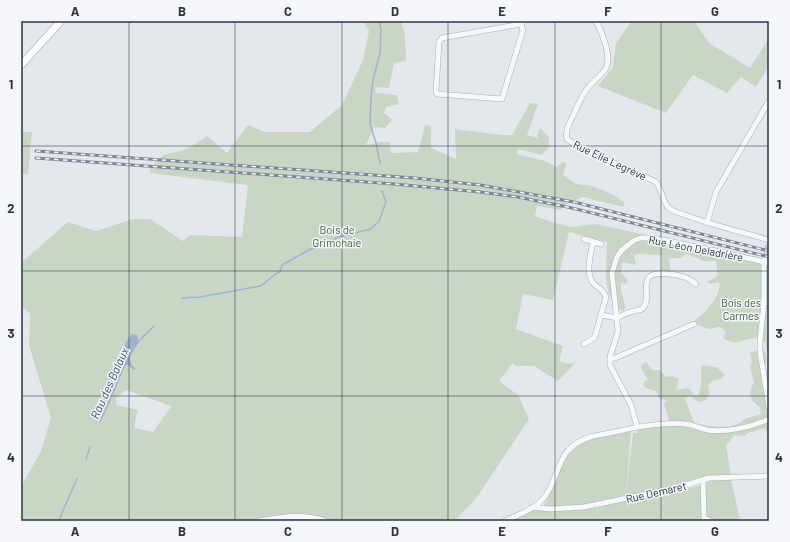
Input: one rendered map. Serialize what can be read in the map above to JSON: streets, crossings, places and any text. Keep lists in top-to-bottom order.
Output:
{
  "streets": {
    "street": ["Rue Elie Legrève", "Rue Léon Deladrière", "Rue Demaret"]
  },
  "water": ["Rau des Balaux"],
  "parks": ["Bois de Grimohaie", "Bois des Carmes"],
  "grid": {
    "columns": [
      "A",
      "B",
      "C",
      "D",
      "E",
      "F",
      "G"
    ],
    "rows": [
      "1",
      "2",
      "3",
      "4"
    ]
  }
}
